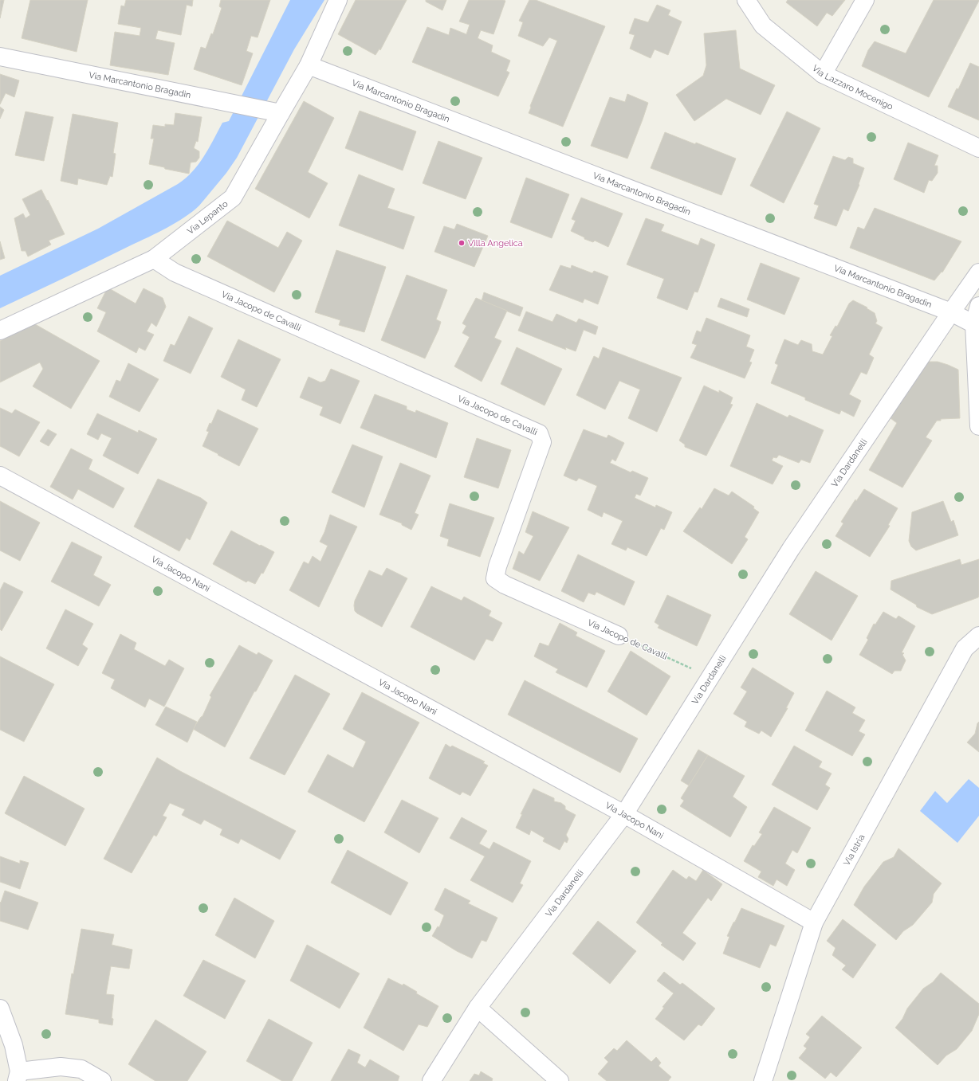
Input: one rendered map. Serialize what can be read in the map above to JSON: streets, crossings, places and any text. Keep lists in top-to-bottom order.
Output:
{
  "streets": {
    "street": [
      "Via Marcantonio Bragadin",
      "Via Lazzaro Mocenigo",
      "Via Lepanto",
      "Via Jacopo de Cavalli",
      "Via Dardanelli",
      "Via Jacopo Nani",
      "Via Istria"
    ]
  },
  "crossings": [
    ["Via Marcantonio Bragadin", "Via Lepanto"],
    ["Via Marcantonio Bragadin", "Via Dardanelli"],
    ["Via Lepanto", "Via Jacopo de Cavalli"],
    ["Via Jacopo de Cavalli", "Via Dardanelli"],
    ["Via Dardanelli", "Via Jacopo Nani"],
    ["Via Jacopo Nani", "Via Istria"]
  ],
  "places": ["Villa Angelica"]
}
